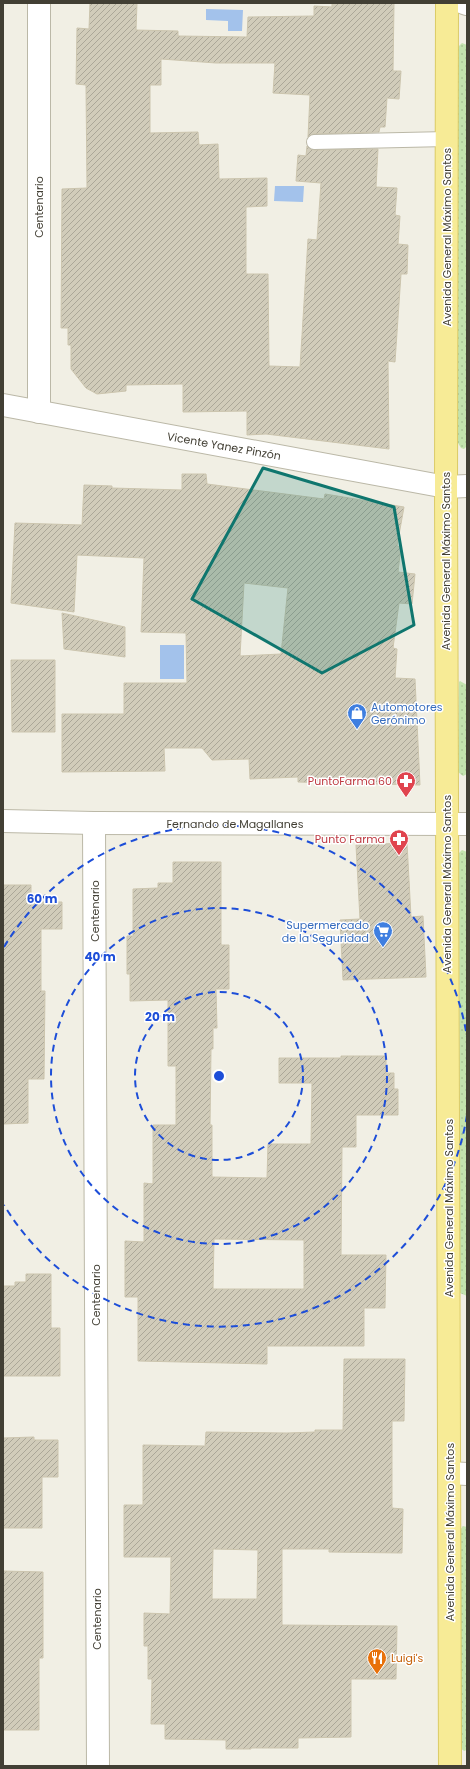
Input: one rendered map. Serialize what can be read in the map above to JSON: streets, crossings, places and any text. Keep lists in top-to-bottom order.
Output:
{
  "streets": {
    "main road": ["Avenida General Máximo Santos"],
    "street": ["Centenario", "Vicente Yanez Pinzón", "Fernando de Magallanes"]
  },
  "crossings": [
    ["Centenario", "Vicente Yanez Pinzón"],
    ["Centenario", "Fernando de Magallanes"],
    ["Avenida General Máximo Santos", "Vicente Yanez Pinzón"],
    ["Avenida General Máximo Santos", "Fernando de Magallanes"]
  ],
  "places": {
    "shop": ["Automotores Gerónimo"],
    "pharmacy": ["PuntoFarma 60", "Punto Farma"],
    "supermarket": ["Supermercado de la Seguridad"],
    "restaurant": ["Luigi's"]
  },
  "rings": ["60 m", "40 m", "20 m"]
}
